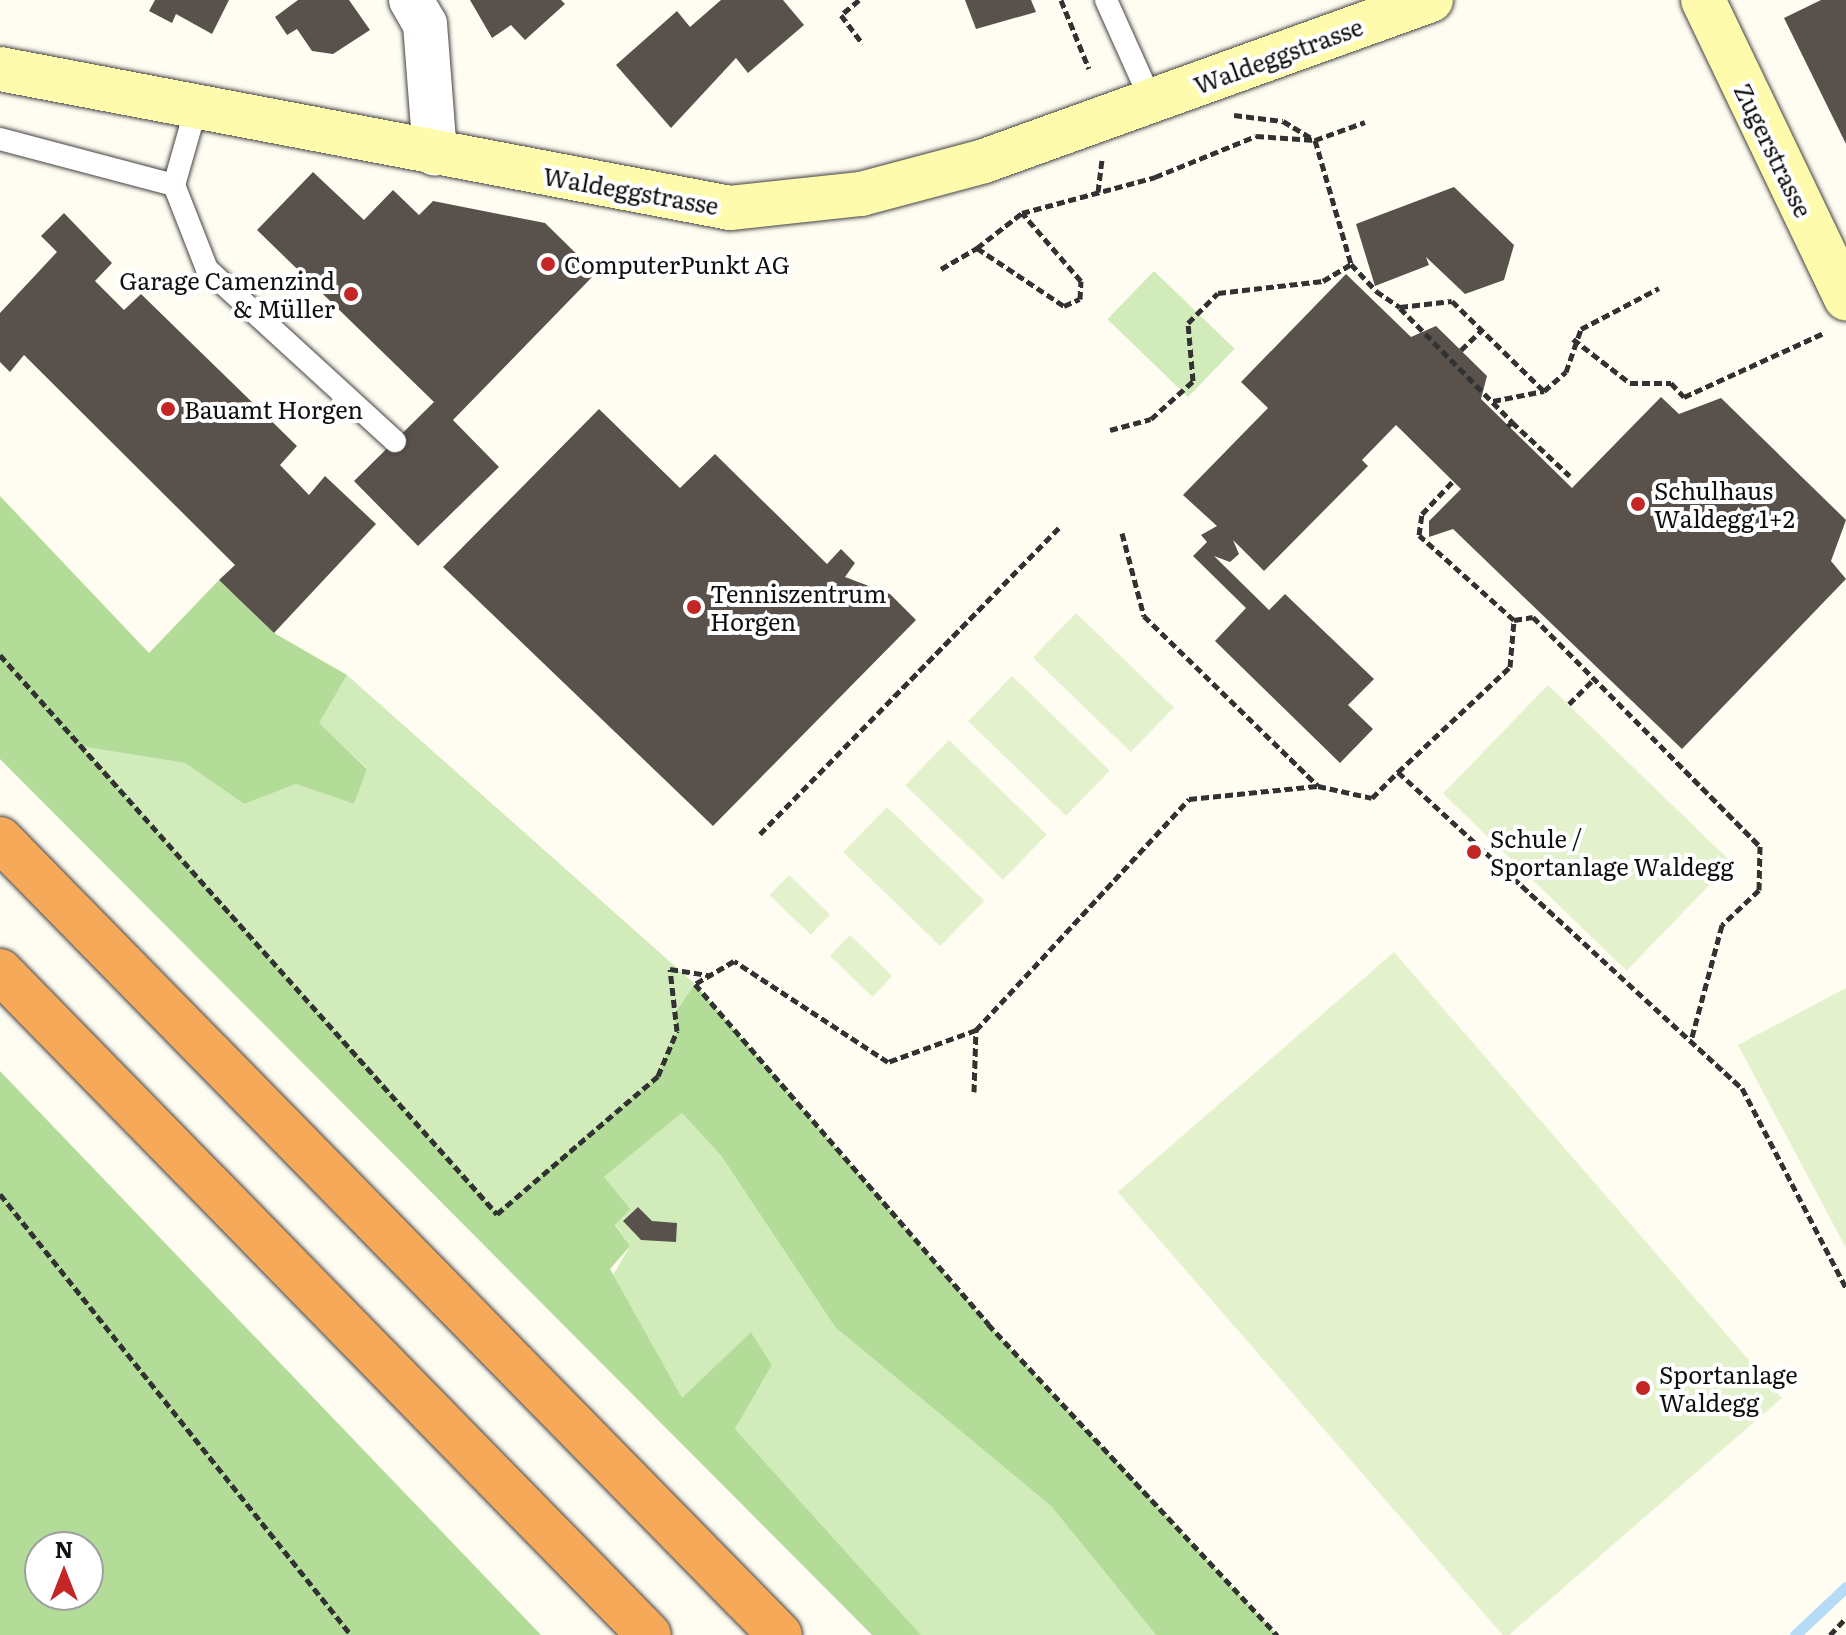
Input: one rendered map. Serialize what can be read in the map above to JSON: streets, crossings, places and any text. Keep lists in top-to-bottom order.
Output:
{
  "streets": {
    "street": ["Waldeggstrasse", "Zugerstrasse"]
  },
  "places": [
    "ComputerPunkt AG",
    "Garage Camenzind & Müller",
    "Bauamt Horgen",
    "Schulhaus Waldegg 1+2",
    "Tenniszentrum Horgen",
    "Schule / Sportanlage Waldegg",
    "Sportanlage Waldegg"
  ],
  "north": "top"
}
